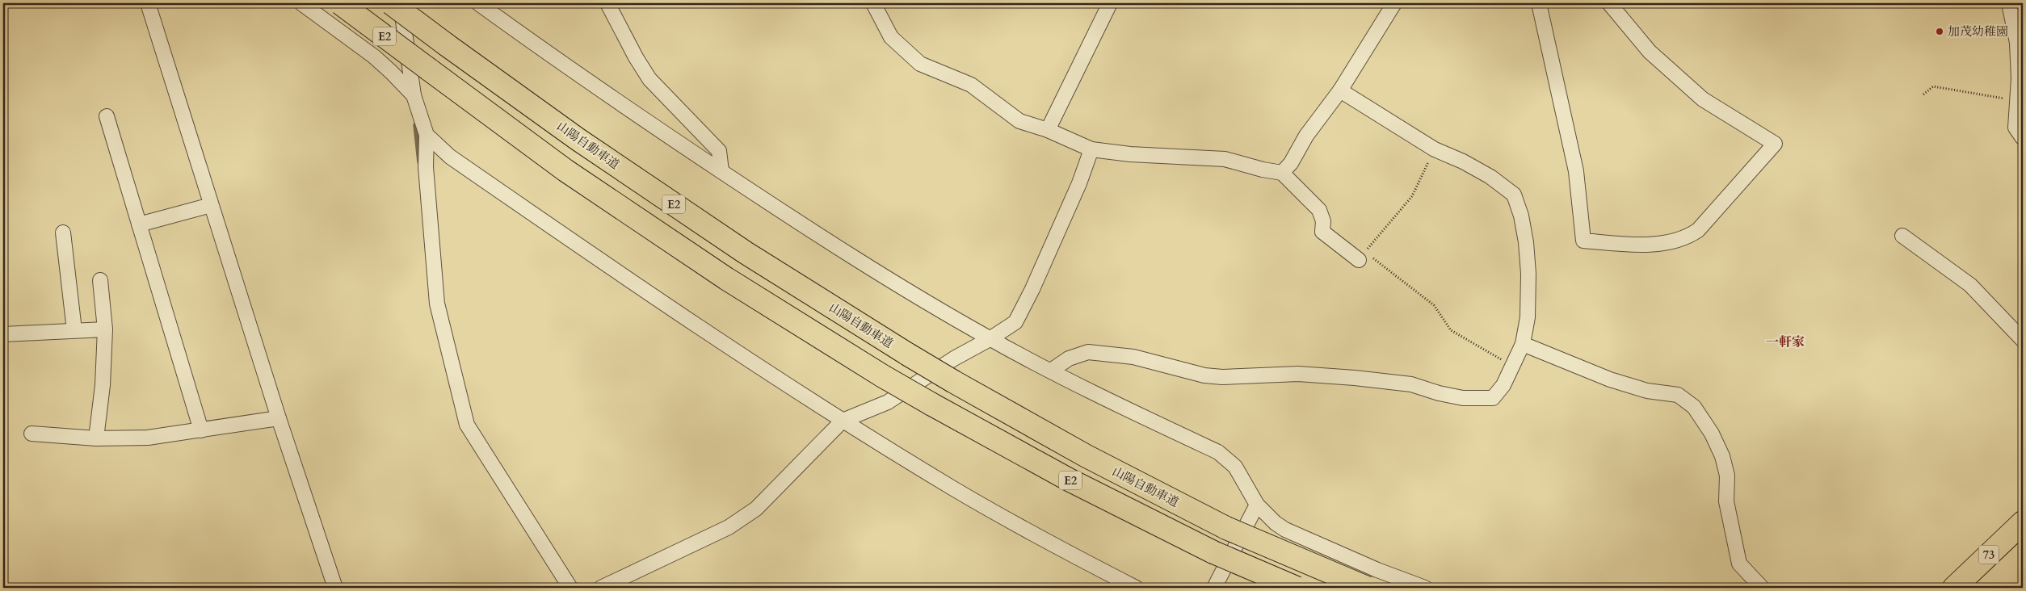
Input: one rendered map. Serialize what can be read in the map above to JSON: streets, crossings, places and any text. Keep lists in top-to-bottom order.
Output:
{
  "streets": {
    "main road": ["E2", "山陽自動車道", "73"]
  },
  "districts": ["一軒家"],
  "places": ["加茂幼稚園"]
}
